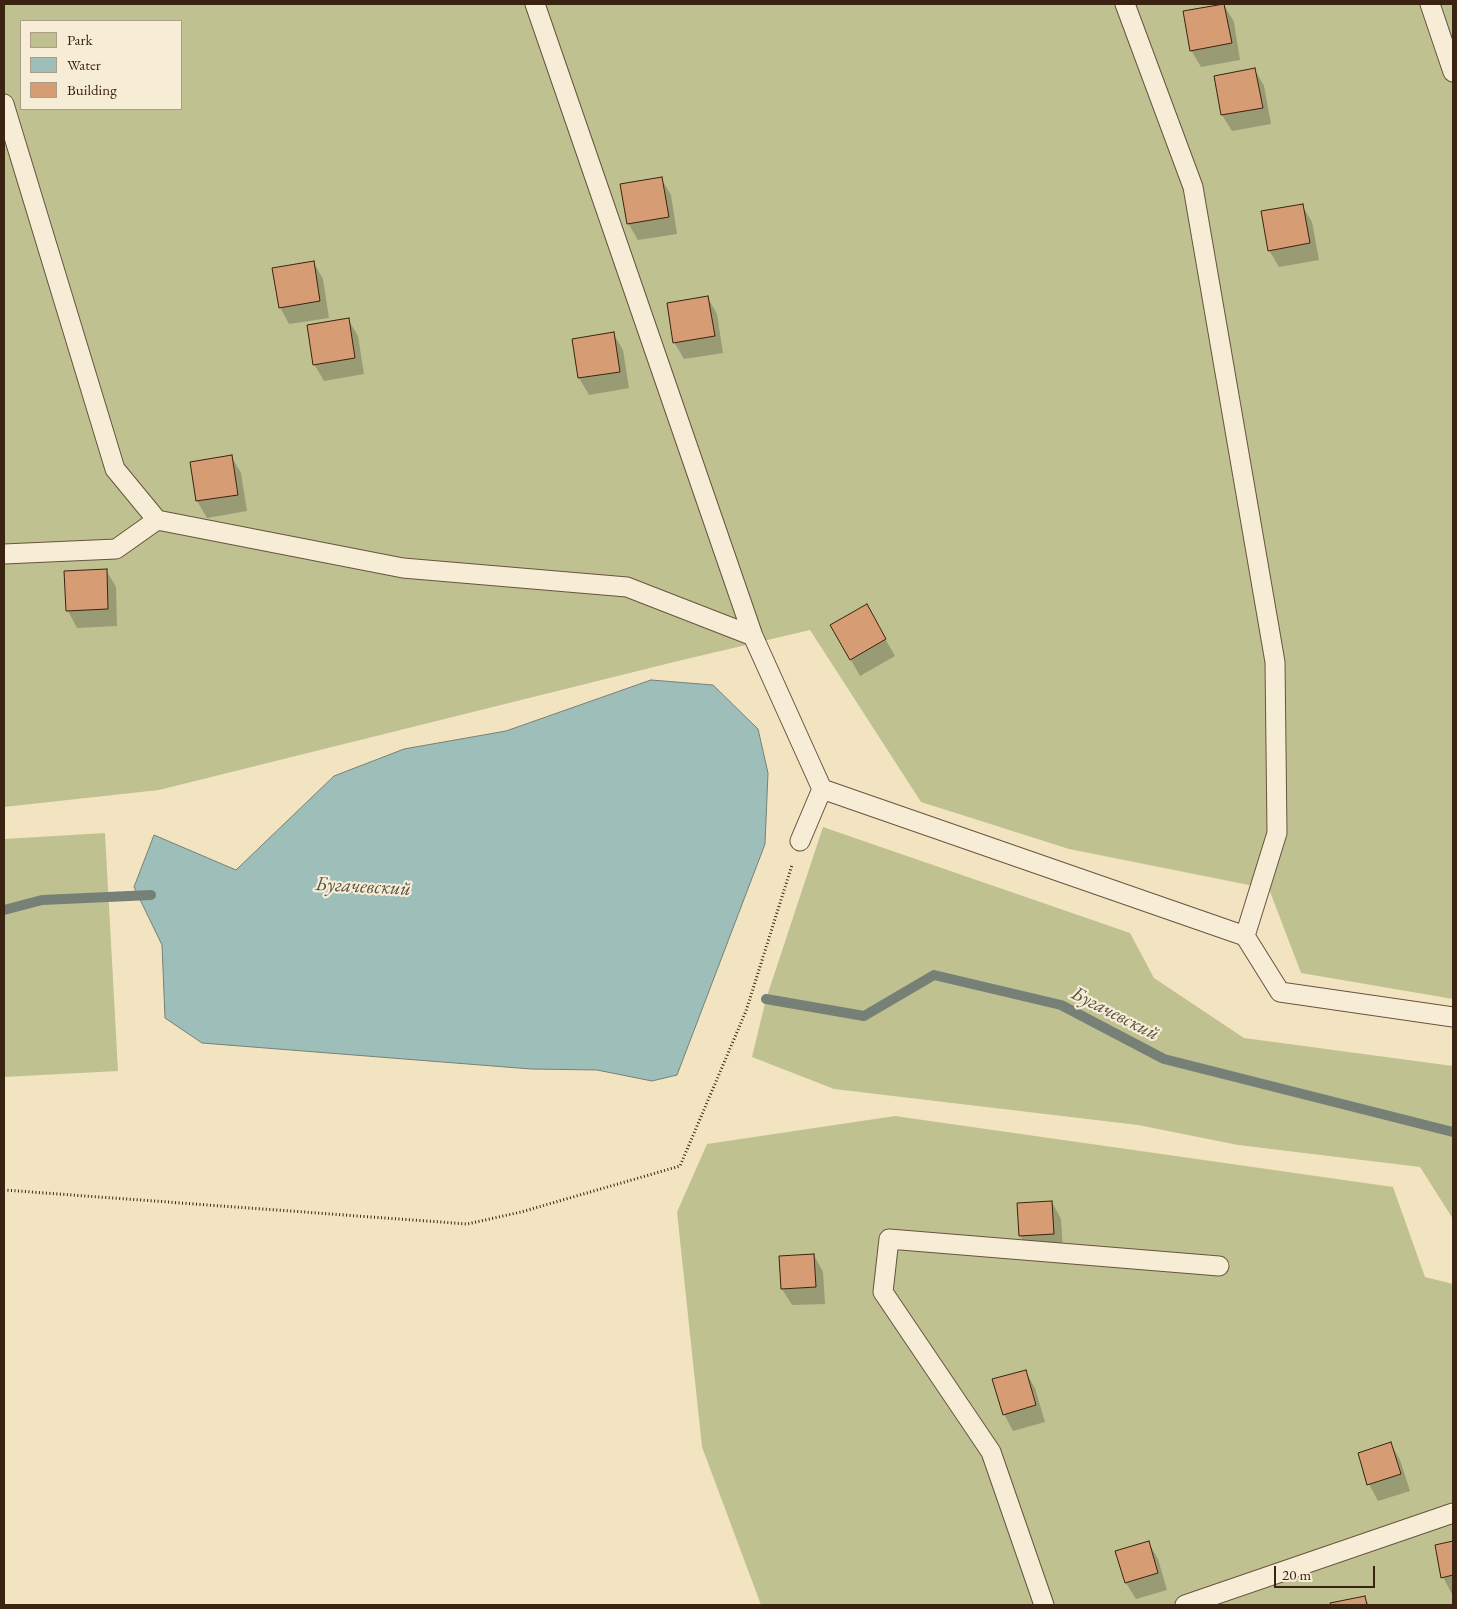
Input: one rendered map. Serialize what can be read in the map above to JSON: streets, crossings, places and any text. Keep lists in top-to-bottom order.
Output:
{
  "water": ["Бугачевский"],
  "legend": ["Park", "Water", "Building"],
  "scale_bar": "20 m"
}
